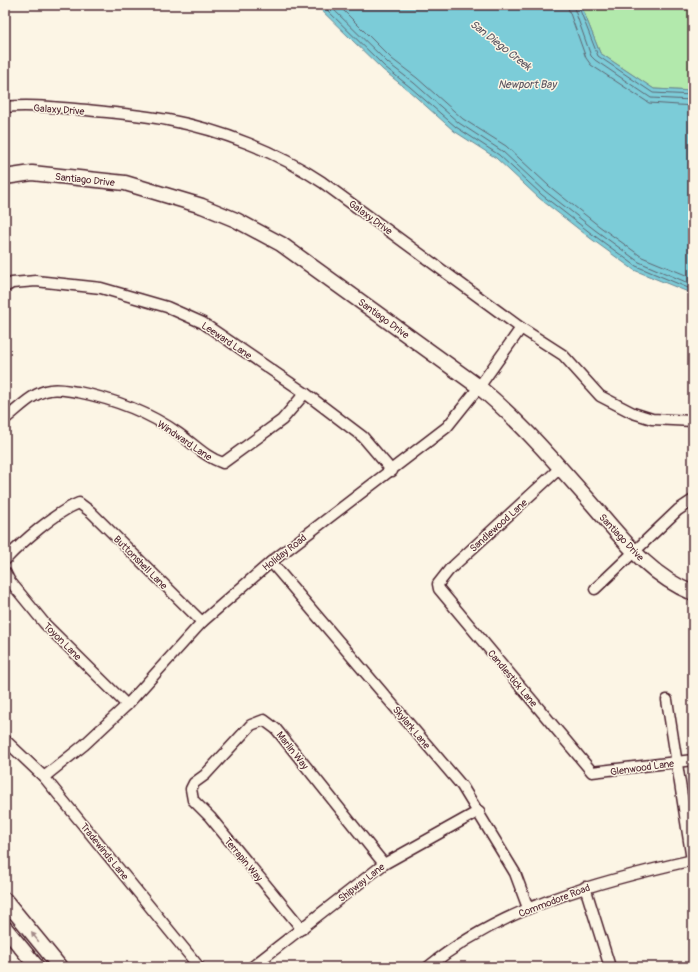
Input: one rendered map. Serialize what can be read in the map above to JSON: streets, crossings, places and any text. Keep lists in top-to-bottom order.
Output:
{
  "streets": {
    "street": [
      "Galaxy Drive",
      "Santiago Drive",
      "Leeward Lane",
      "Windward Lane",
      "Sandlewood Lane",
      "Holiday Road",
      "Buttonshell Lane",
      "Toyon Lane",
      "Candlestick Lane",
      "Skylark Lane",
      "Marlin Way",
      "Glenwood Lane",
      "Tradewinds Lane",
      "Terrapin Way",
      "Shipway Lane",
      "Commodore Road"
    ]
  },
  "crossings": [
    ["Galaxy Drive", "Holiday Road"],
    ["Santiago Drive", "Sandlewood Lane"],
    ["Santiago Drive", "Holiday Road"],
    ["Leeward Lane", "Windward Lane"],
    ["Leeward Lane", "Holiday Road"],
    ["Sandlewood Lane", "Candlestick Lane"],
    ["Holiday Road", "Buttonshell Lane"],
    ["Holiday Road", "Toyon Lane"],
    ["Holiday Road", "Skylark Lane"],
    ["Holiday Road", "Tradewinds Lane"],
    ["Candlestick Lane", "Glenwood Lane"],
    ["Skylark Lane", "Shipway Lane"],
    ["Skylark Lane", "Commodore Road"],
    ["Marlin Way", "Terrapin Way"],
    ["Marlin Way", "Shipway Lane"],
    ["Terrapin Way", "Shipway Lane"]
  ],
  "water": ["San Diego Creek", "Newport Bay"]
}
